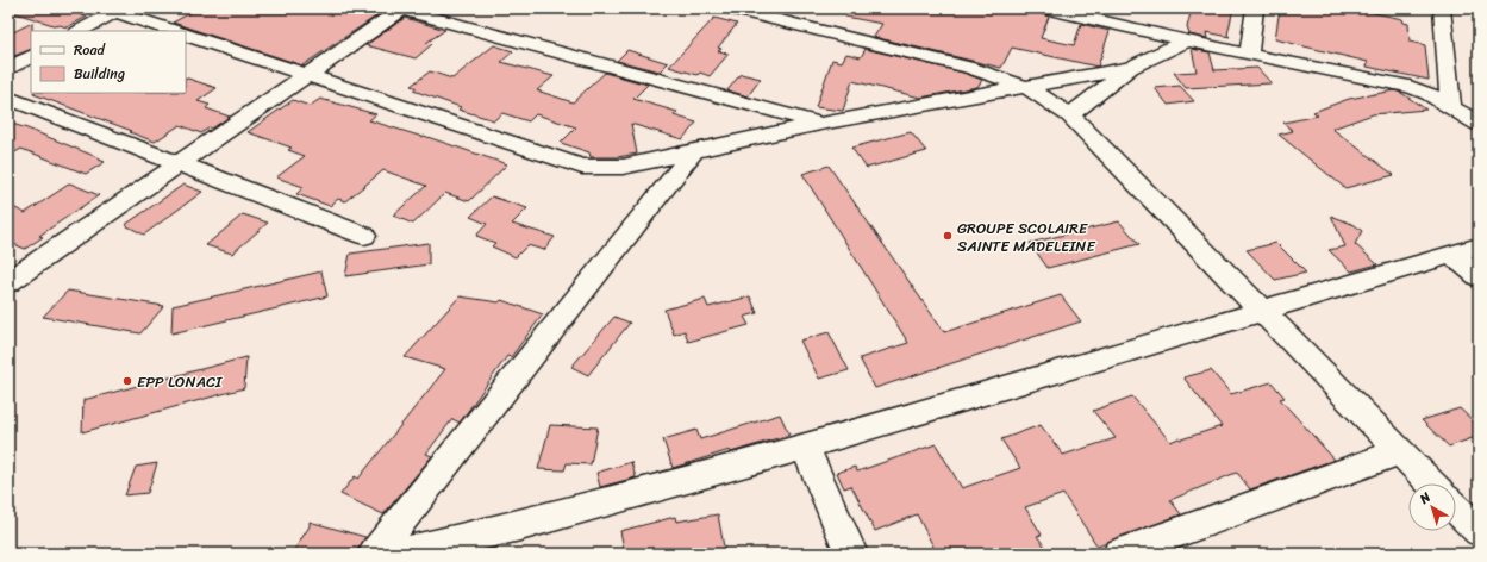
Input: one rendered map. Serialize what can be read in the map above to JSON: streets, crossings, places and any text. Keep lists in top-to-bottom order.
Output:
{
  "places": ["GROUPE SCOLAIRE SAINTE MADELEINE", "EPP LONACI"],
  "legend": ["Road", "Building"],
  "north": "top left"
}
